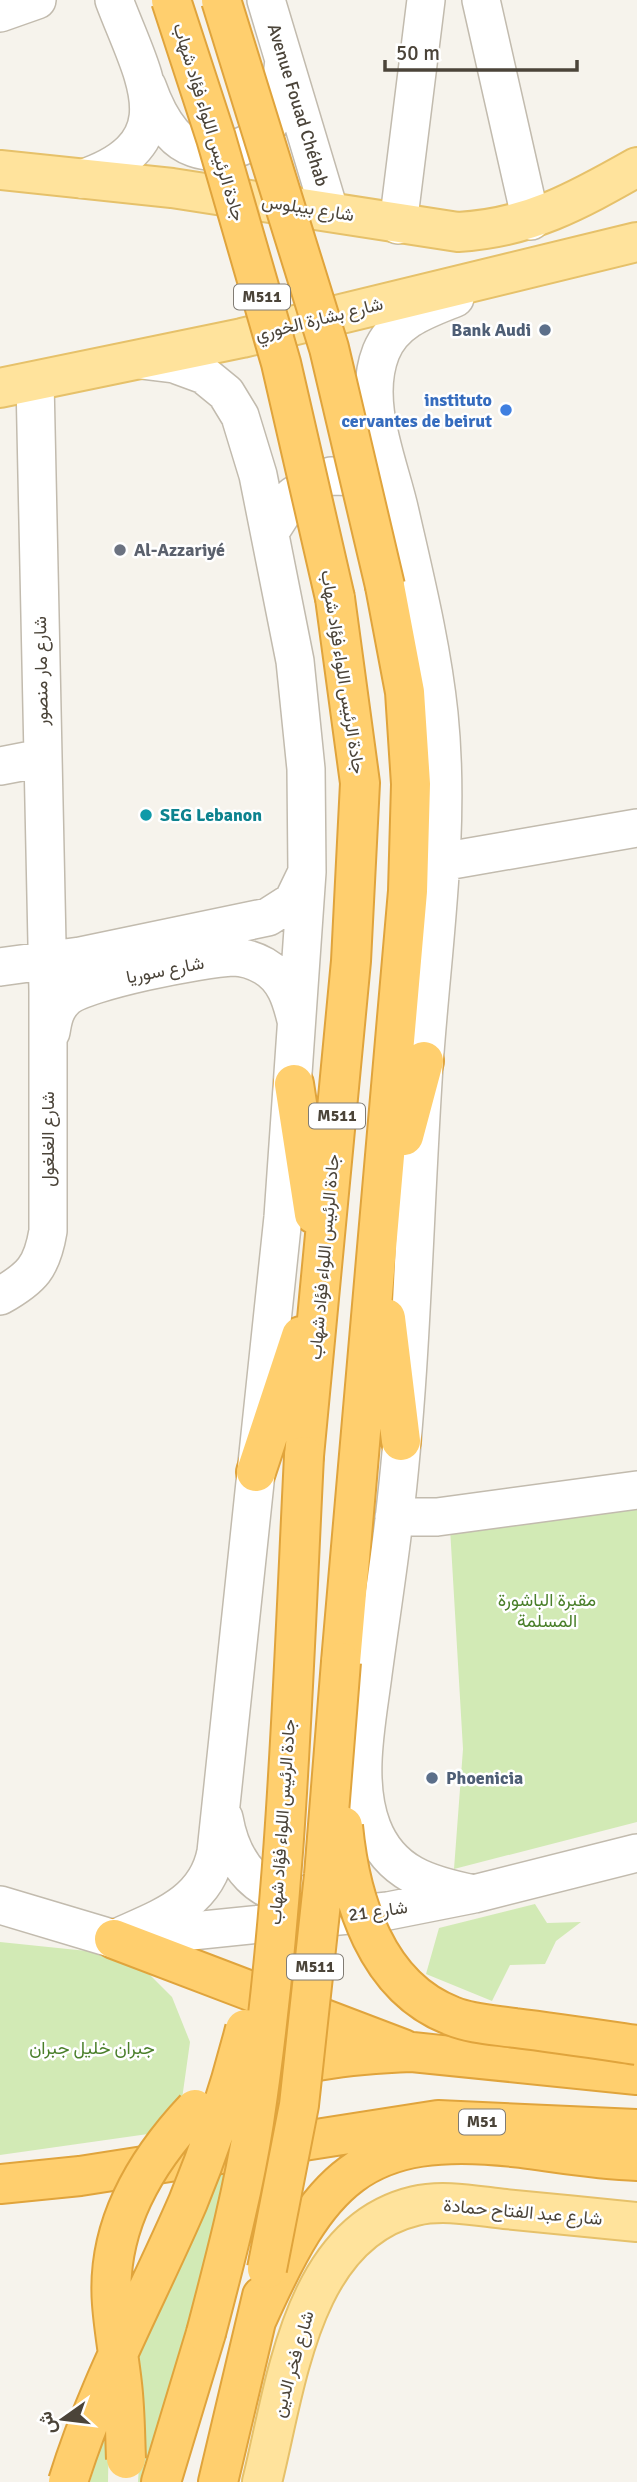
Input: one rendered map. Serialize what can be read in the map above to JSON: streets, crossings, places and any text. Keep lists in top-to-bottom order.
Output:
{
  "streets": {
    "highway": ["جادة الرئيس اللواء فؤاد شهاب", "M511", "M51"],
    "main road": [
      "شارع بيبلوس",
      "شارع بشارة الخوري",
      "شارع عبد الفتاح حمادة",
      "شارع فخر الدين"
    ],
    "street": [
      "Avenue Fouad Chéhab",
      "شارع مار منصور",
      "شارع سوريا",
      "شارع الغلغول",
      "شارع 21"
    ]
  },
  "crossings": [
    ["Avenue Fouad Chéhab", "شارع بيبلوس"],
    ["شارع بشارة الخوري", "شارع مار منصور"],
    ["شارع مار منصور", "شارع سوريا"],
    ["شارع مار منصور", "شارع الغلغول"],
    ["شارع سوريا", "شارع الغلغول"],
    ["شارع عبد الفتاح حمادة", "شارع فخر الدين"]
  ],
  "parks": ["مقبرة الباشورة المسلمة", "جبران خليل جبران"],
  "places": [
    "Bank Audi",
    "instituto cervantes de beirut",
    "Al-Azzariyé",
    "SEG Lebanon",
    "Phoenicia"
  ],
  "scale_bar": "50 m",
  "north": "left"
}
